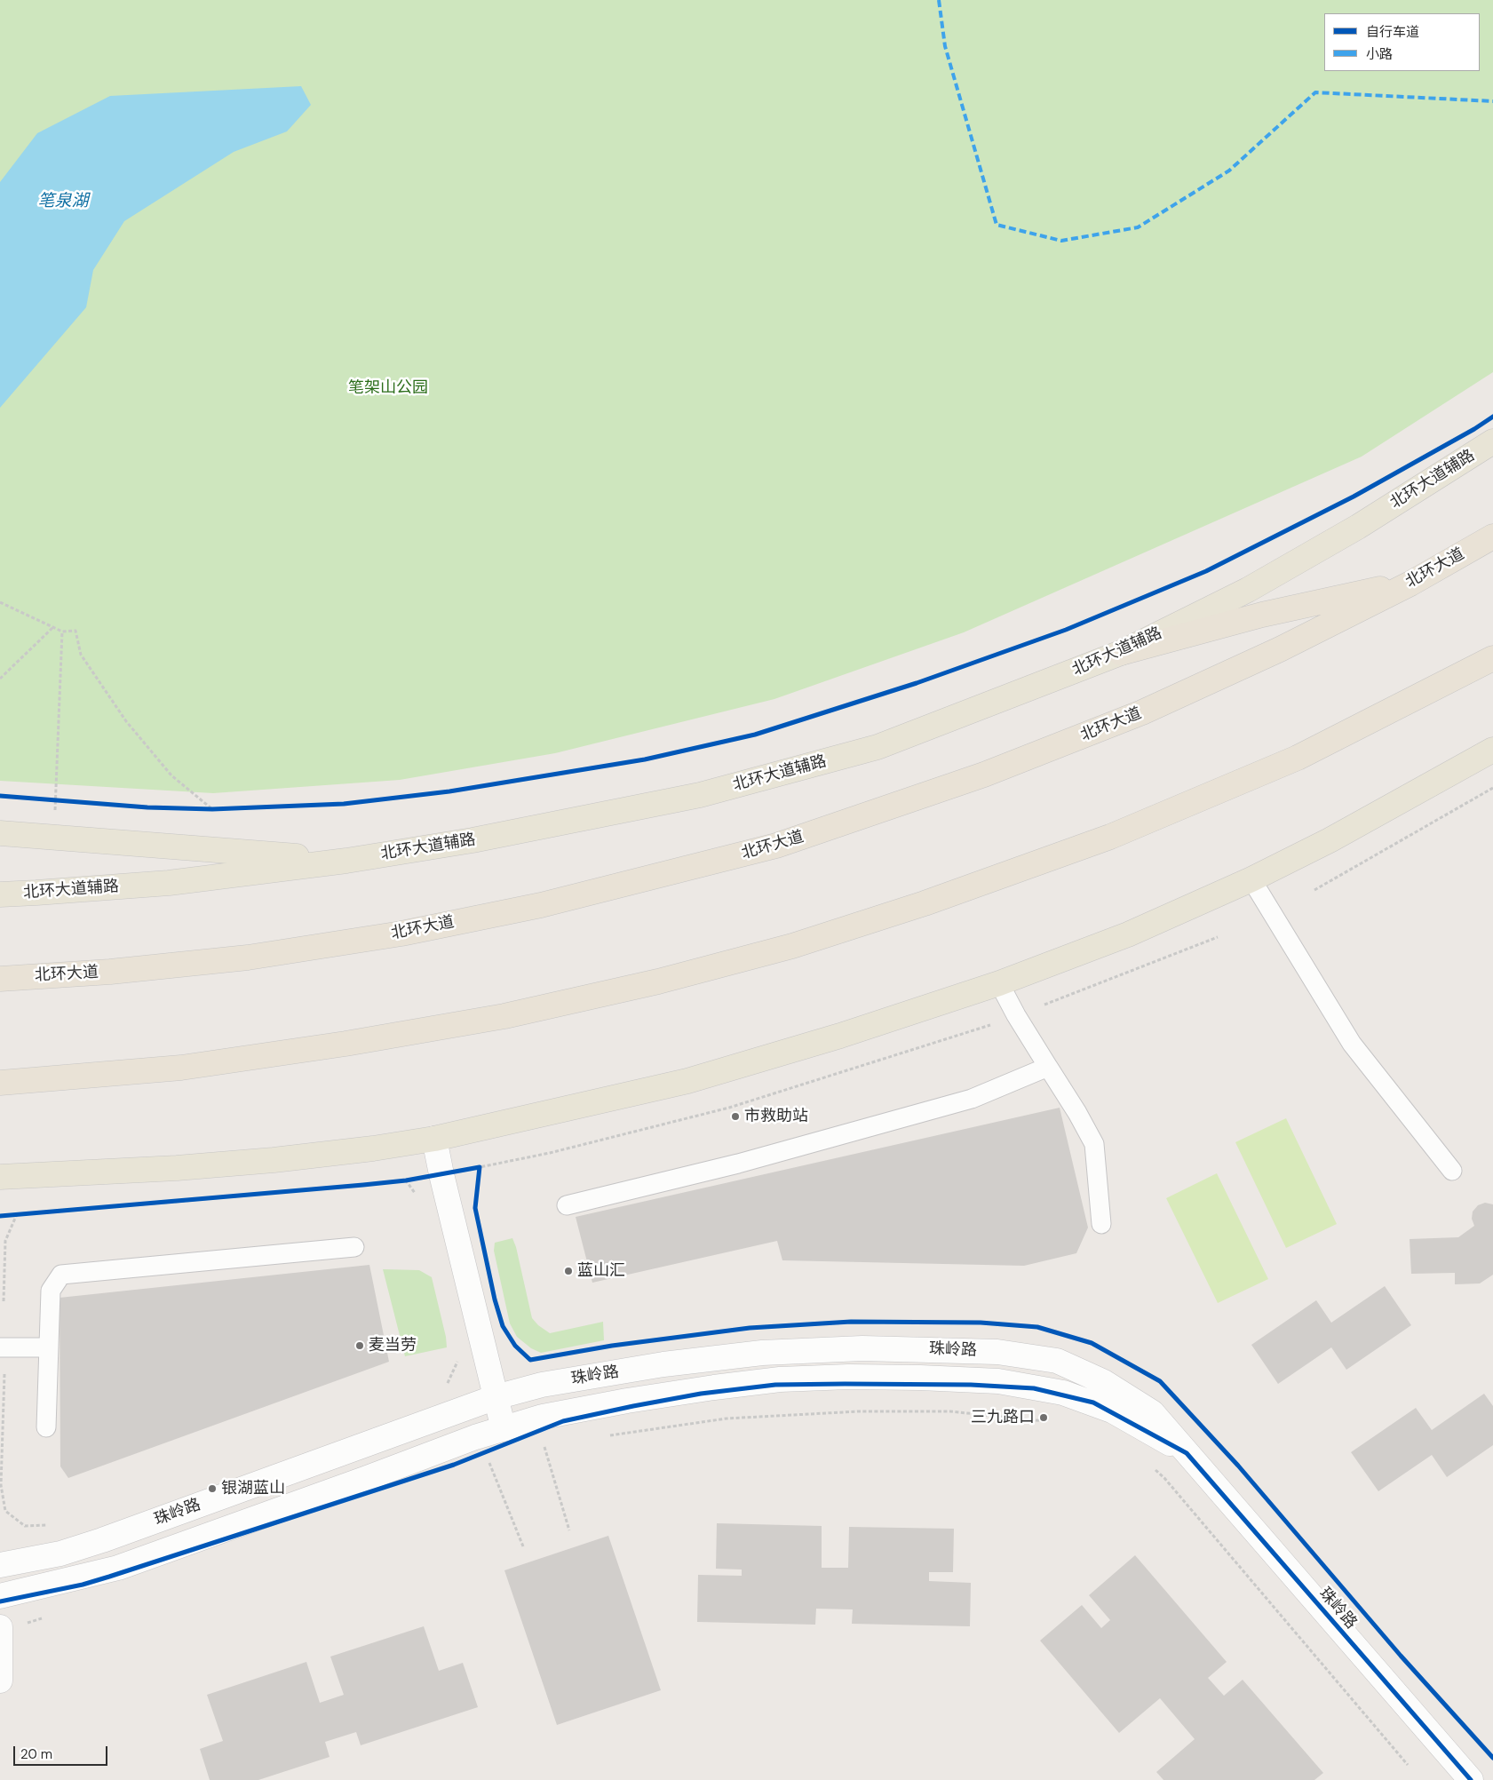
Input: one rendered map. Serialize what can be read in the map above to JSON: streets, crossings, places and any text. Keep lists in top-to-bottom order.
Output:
{
  "streets": {
    "highway": ["北环大道"],
    "main road": ["北环大道辅路"],
    "street": ["珠岭路"]
  },
  "water": ["笔泉湖"],
  "parks": ["笔架山公园"],
  "places": [
    "市救助站",
    "蓝山汇",
    "麦当劳",
    "三九路口",
    "银湖蓝山"
  ],
  "legend": ["自行车道", "小路"],
  "scale_bar": "20 m"
}
